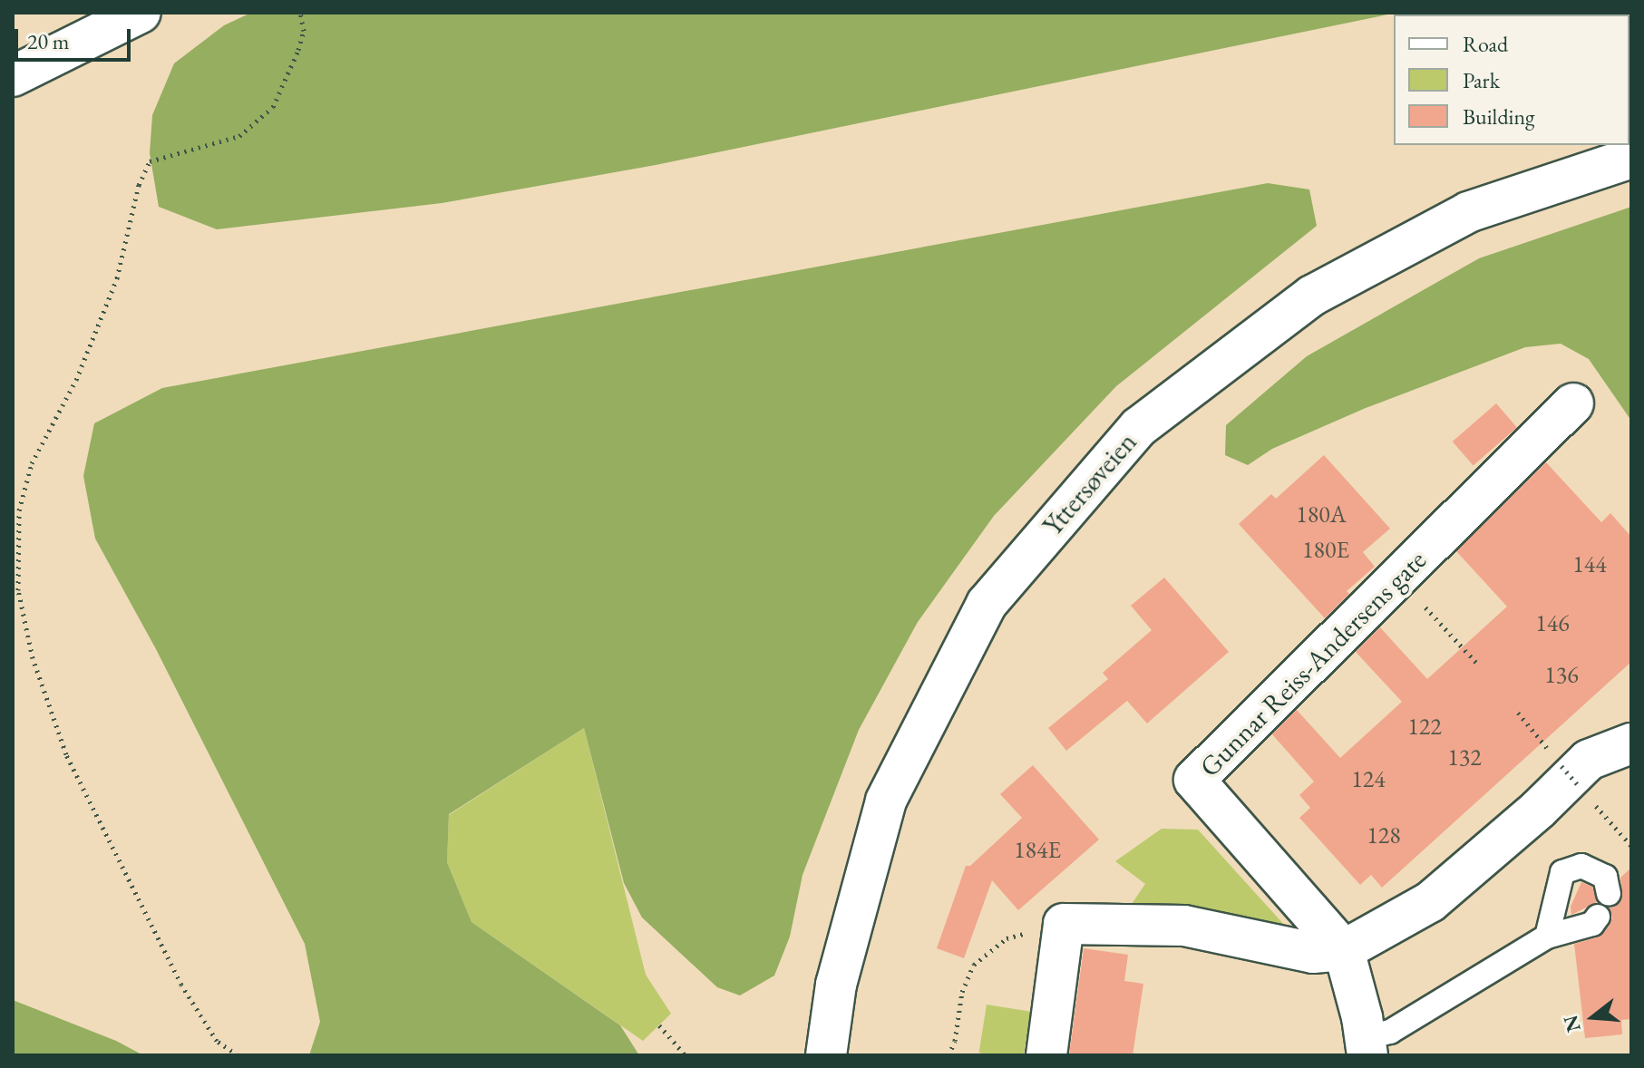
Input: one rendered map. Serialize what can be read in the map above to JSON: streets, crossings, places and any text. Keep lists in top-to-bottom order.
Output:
{
  "streets": {
    "main road": ["Yttersøveien", "Gunnar Reiss-Andersens gate"]
  },
  "house_numbers": [
    "180A",
    "180E",
    "144",
    "146",
    "136",
    "122",
    "132",
    "124",
    "128",
    "184E"
  ],
  "legend": ["Road", "Park", "Building"],
  "scale_bar": "20 m",
  "north": "left"
}
